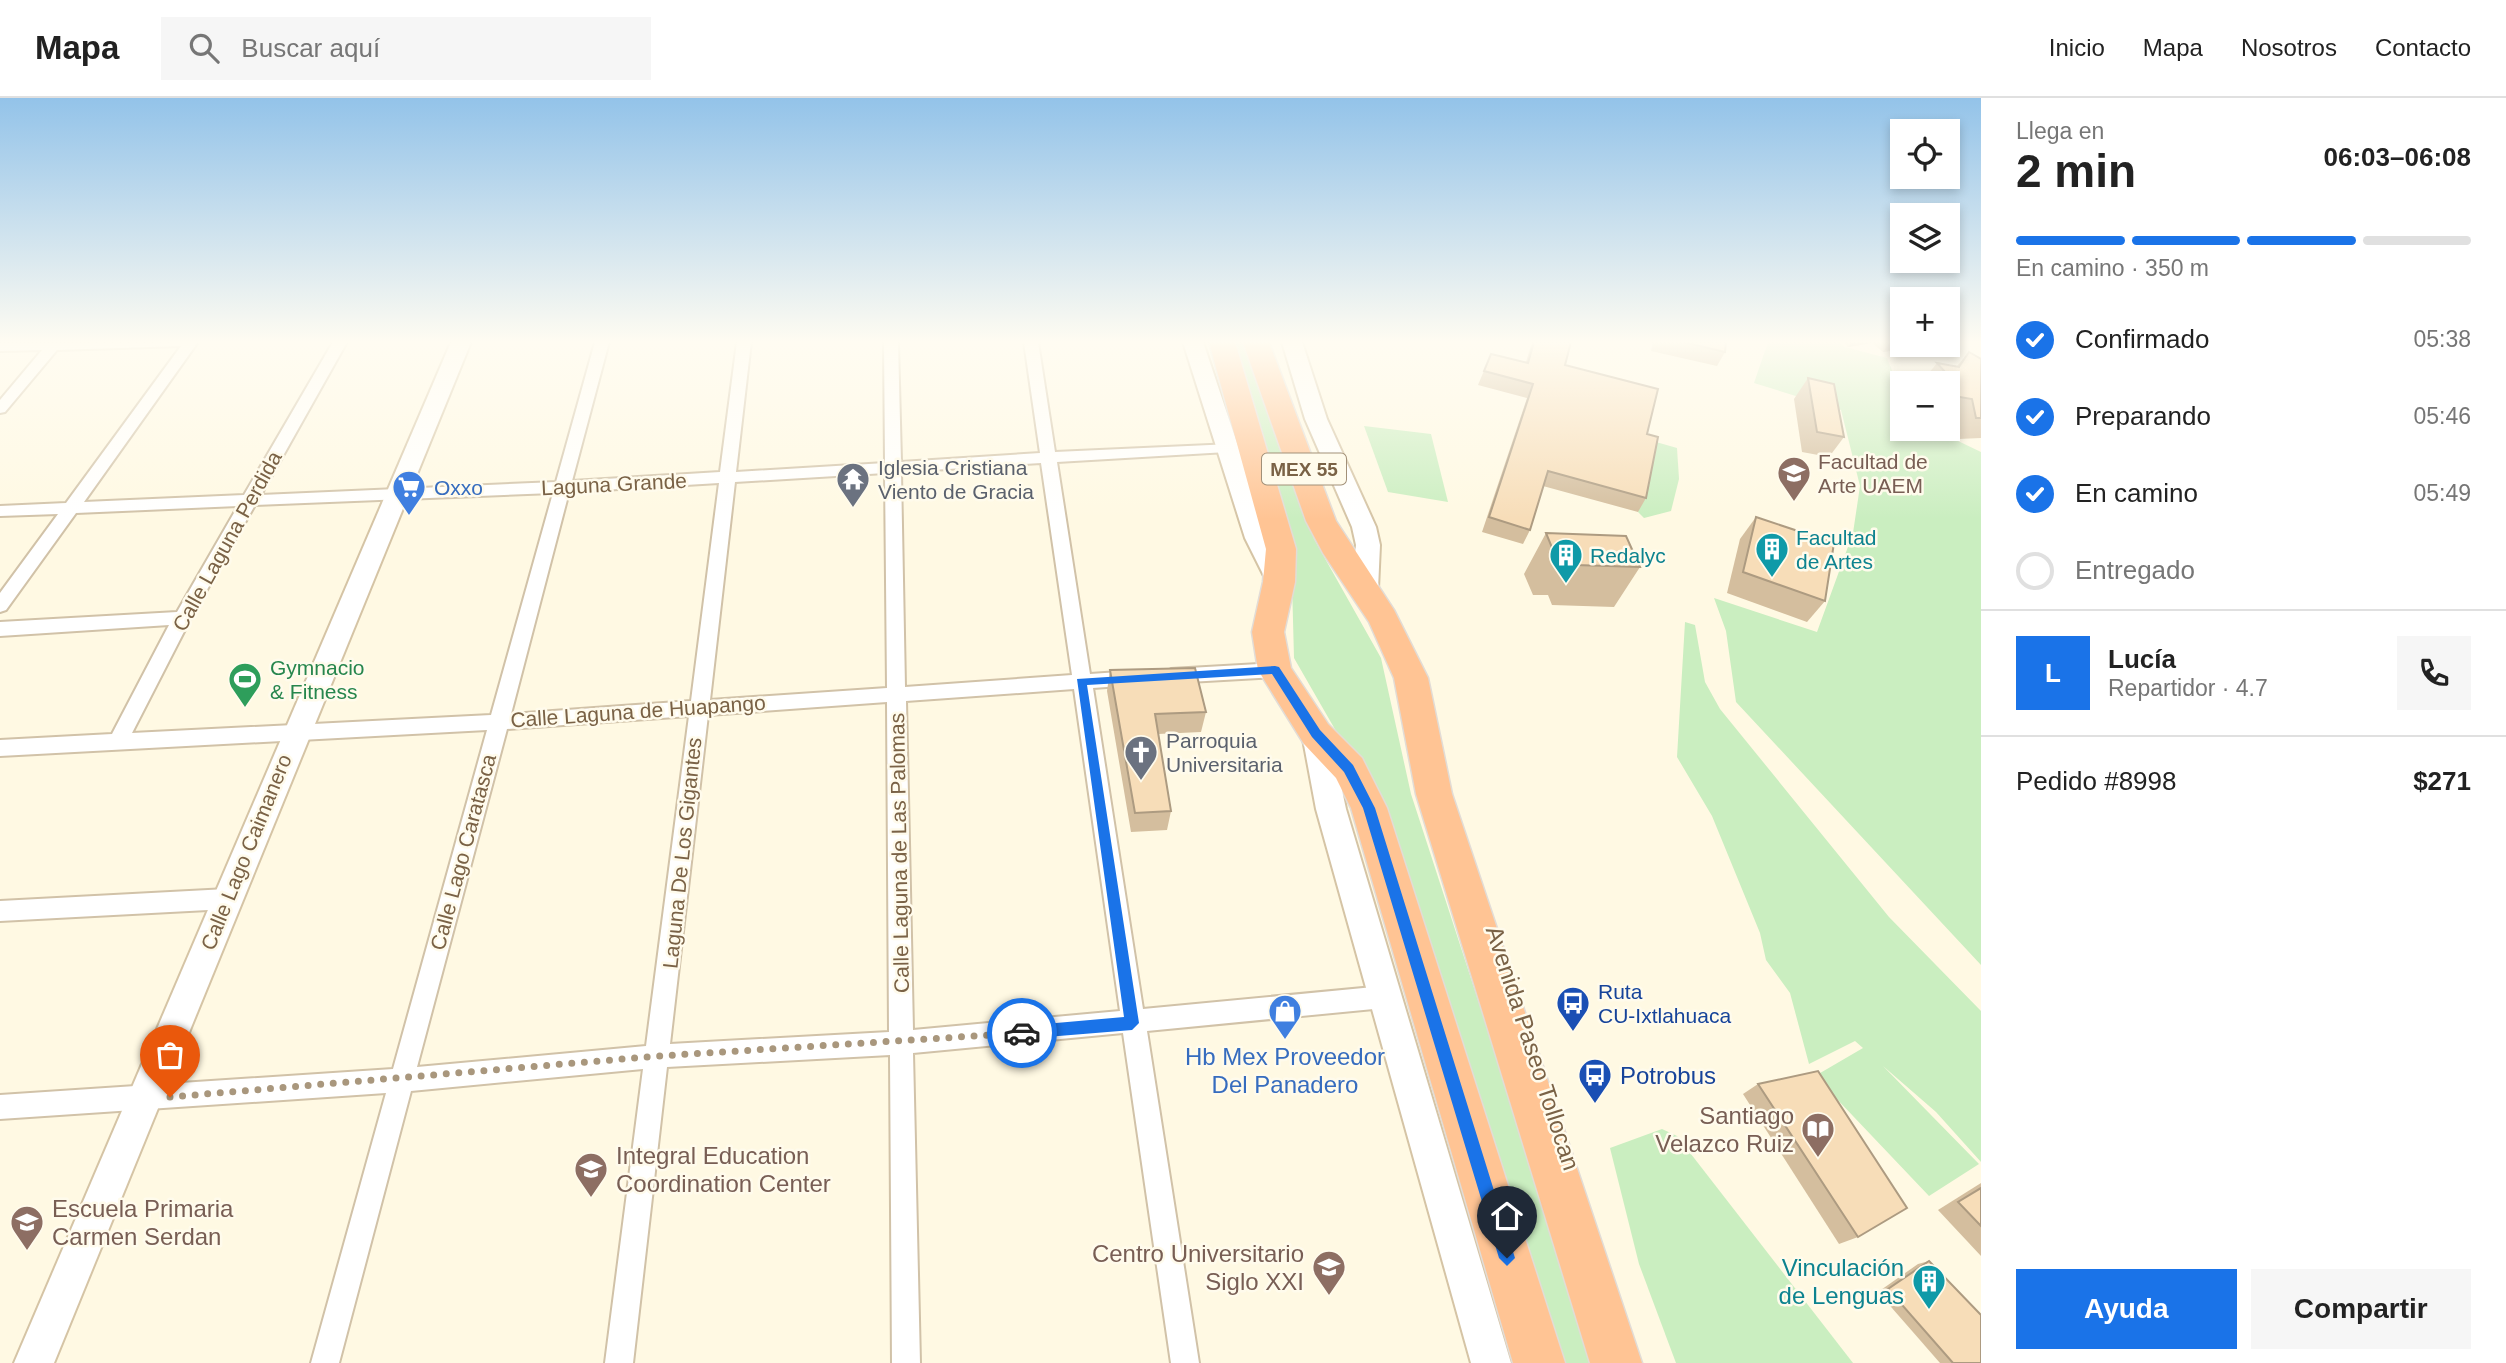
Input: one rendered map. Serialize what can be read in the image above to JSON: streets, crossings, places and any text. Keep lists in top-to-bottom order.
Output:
{
  "streets": {
    "highway": ["MEX 55", "Avenida Paseo Tollocan"],
    "main road": ["Calle Lago Caimanero"],
    "street": [
      "Laguna Grande",
      "Calle Laguna Perdida",
      "Calle Laguna de Huapango",
      "Calle Lago Caratasca",
      "Laguna De Los Gigantes",
      "Calle Laguna de Las Palomas"
    ]
  },
  "crossings": [
    ["MEX 55", "Calle Laguna de Huapango"],
    ["Laguna Grande", "Calle Laguna Perdida"],
    ["Laguna Grande", "Calle Lago Caimanero"],
    ["Laguna Grande", "Calle Lago Caratasca"],
    ["Laguna Grande", "Laguna De Los Gigantes"],
    ["Laguna Grande", "Calle Laguna de Las Palomas"],
    ["Calle Laguna Perdida", "Calle Laguna de Huapango"],
    ["Calle Laguna de Huapango", "Calle Lago Caimanero"],
    ["Calle Laguna de Huapango", "Calle Lago Caratasca"],
    ["Calle Laguna de Huapango", "Laguna De Los Gigantes"],
    ["Calle Laguna de Huapango", "Calle Laguna de Las Palomas"]
  ],
  "places": {
    "school or university": [
      "Facultad de Arte UAEM",
      "Integral Education Coordination Center",
      "Escuela Primaria Carmen Serdan",
      "Centro Universitario Siglo XXI"
    ],
    "temple": ["Iglesia Cristiana Viento de Gracia"],
    "supermarket": ["Oxxo"],
    "building": ["Facultad de Artes", "Redalyc", "Vinculación de Lenguas"],
    "sports": ["Gymnacio & Fitness"],
    "church": ["Parroquia Universitaria"],
    "bus stop": ["Ruta CU-Ixtlahuaca", "Potrobus"],
    "shop": ["Hb Mex Proveedor Del Panadero"],
    "library": ["Santiago Velazco Ruiz"]
  },
  "page": {
    "header": "Mapa",
    "search": "Buscar aquí",
    "nav": [
      "Inicio",
      "Mapa",
      "Nosotros",
      "Contacto"
    ],
    "heading": ["2 min", "Llega en", "06:03–06:08"],
    "panel": [
      "Lucía",
      "Repartidor · 4.7",
      "Pedido #8998",
      "$271"
    ],
    "map_buttons": ["+", "−"],
    "bar": "En camino · 350 m",
    "list": [
      ["Confirmado", "05:38"],
      ["Preparando", "05:46"],
      ["En camino", "05:49"],
      "Entregado"
    ],
    "round": "L",
    "buttons": ["Ayuda", "Compartir"]
  }
}
